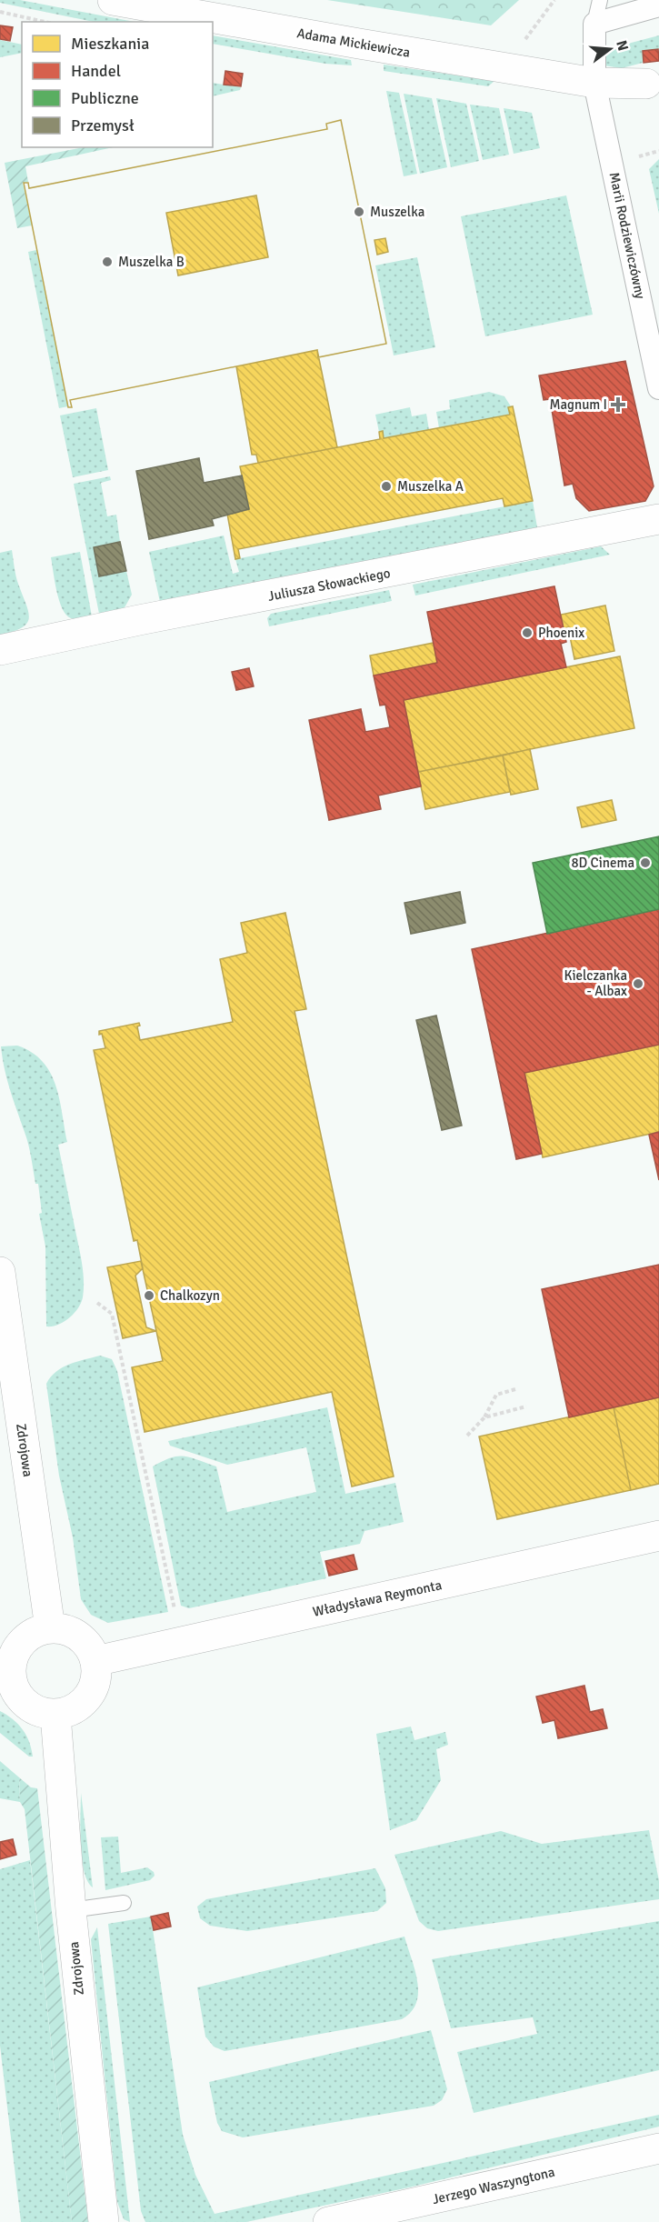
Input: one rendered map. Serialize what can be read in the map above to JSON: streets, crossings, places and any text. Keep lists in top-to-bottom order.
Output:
{
  "streets": {
    "street": [
      "Adama Mickiewicza",
      "Marii Rodziewiczówny",
      "Juliusza Słowackiego",
      "Zdrojowa",
      "Władysława Reymonta",
      "Jerzego Waszyngtona"
    ]
  },
  "crossings": [
    ["Adama Mickiewicza", "Marii Rodziewiczówny"],
    ["Zdrojowa", "Władysława Reymonta"]
  ],
  "places": {
    "other": [
      "Muszelka",
      "Muszelka B",
      "Muszelka A",
      "Phoenix",
      "8D Cinema",
      "Kielczanka - Albax",
      "Chalkozyn"
    ],
    "health": ["Magnum I"]
  },
  "legend": [
    "Mieszkania",
    "Handel",
    "Publiczne",
    "Przemysł"
  ],
  "north": "right"
}
